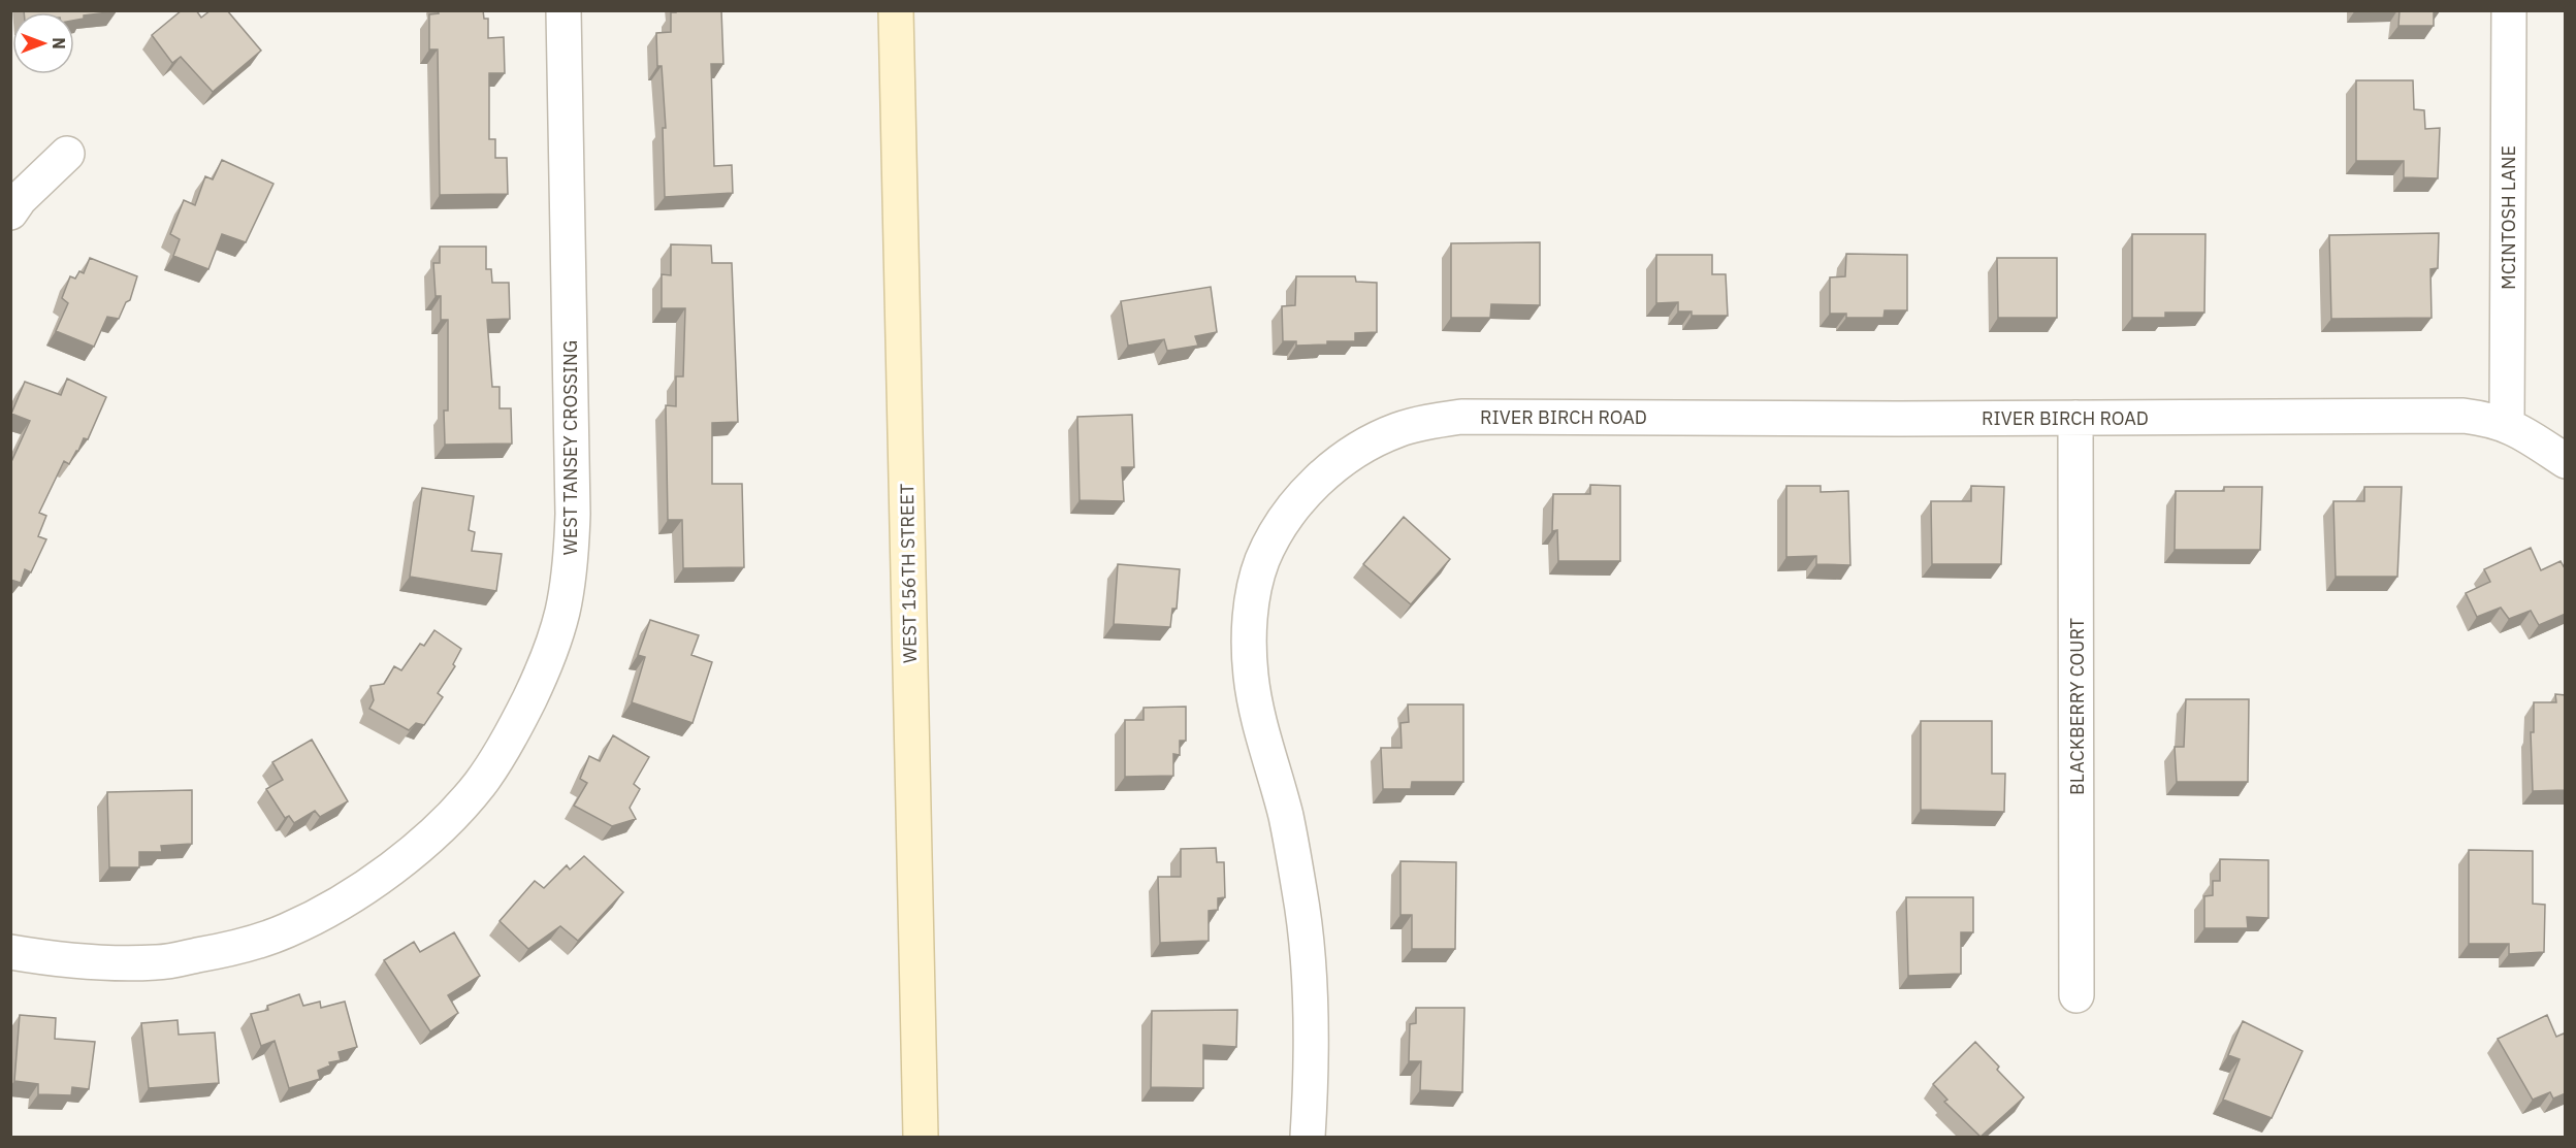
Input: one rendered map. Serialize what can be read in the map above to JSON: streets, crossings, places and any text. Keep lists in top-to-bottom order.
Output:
{
  "streets": {
    "street": [
      "MCINTOSH LANE",
      "RIVER BIRCH ROAD",
      "WEST TANSEY CROSSING",
      "WEST 156TH STREET",
      "BLACKBERRY COURT"
    ]
  },
  "crossings": [
    ["MCINTOSH LANE", "RIVER BIRCH ROAD"],
    ["RIVER BIRCH ROAD", "BLACKBERRY COURT"]
  ],
  "north": "right"
}
